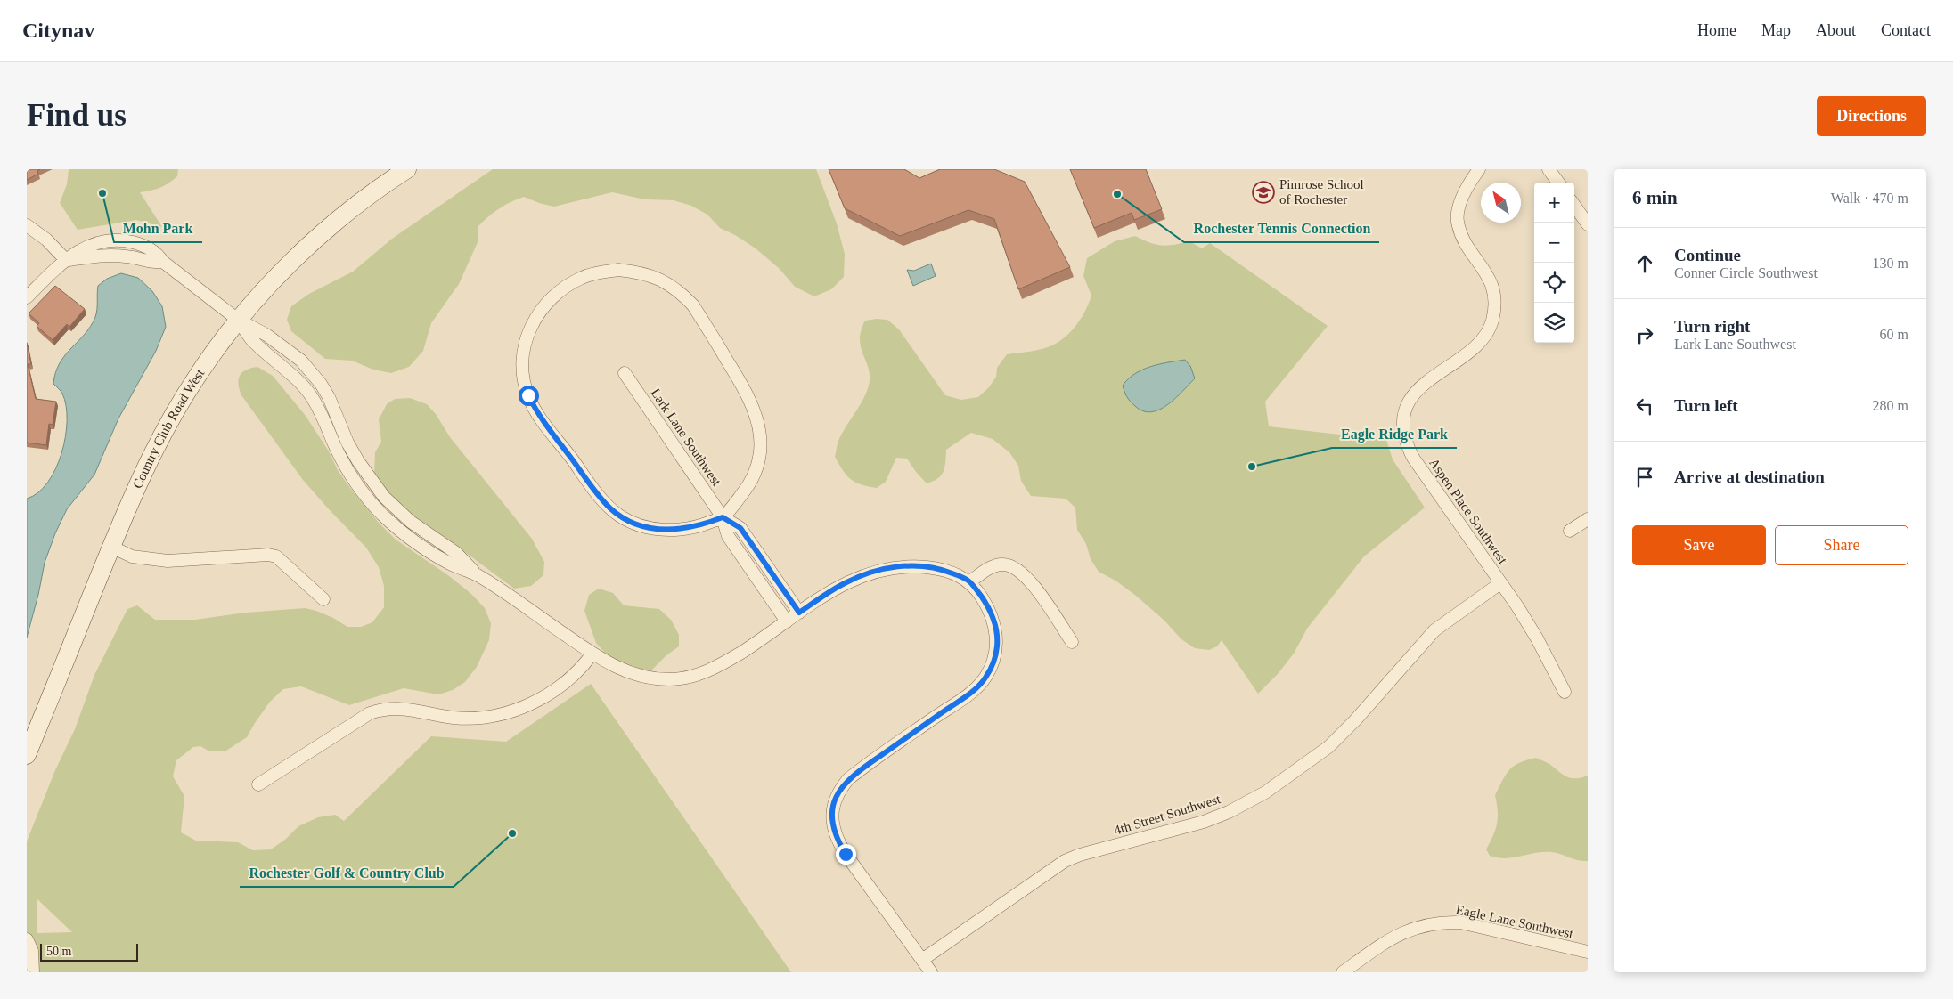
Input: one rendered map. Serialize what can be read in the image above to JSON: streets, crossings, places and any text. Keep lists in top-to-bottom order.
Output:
{
  "streets": {
    "main road": ["Country Club Road West"],
    "street": [
      "Lark Lane Southwest",
      "Aspen Place Southwest",
      "4th Street Southwest",
      "Eagle Lane Southwest"
    ]
  },
  "crossings": [
    ["Aspen Place Southwest", "4th Street Southwest"]
  ],
  "places": {
    "school or university": ["Pimrose School of Rochester"],
    "other": [
      "Mohn Park",
      "Rochester Tennis Connection",
      "Eagle Ridge Park",
      "Rochester Golf & Country Club"
    ]
  },
  "scale_bar": "50 m",
  "north": "top left",
  "page": {
    "header": "Citynav",
    "nav": [
      "Home",
      "Map",
      "About",
      "Contact"
    ],
    "buttons": [
      "Directions",
      ["Save", "Share"]
    ],
    "title": "Find us",
    "heading": ["6 min", "Walk · 470 m"],
    "map_buttons": ["+", "−"],
    "list": [
      ["Continue", "Conner Circle Southwest", "130 m"],
      ["Turn right", "Lark Lane Southwest", "60 m"],
      ["Turn left", "280 m"],
      "Arrive at destination"
    ],
    "scale": "50 m"
  }
}
